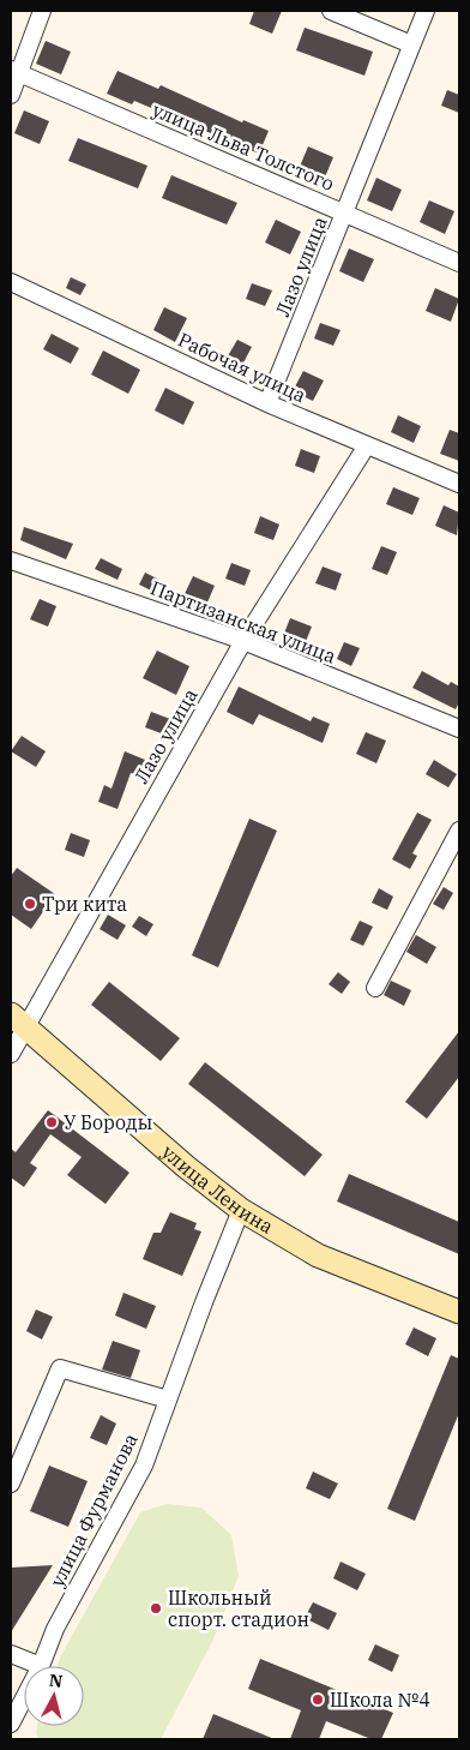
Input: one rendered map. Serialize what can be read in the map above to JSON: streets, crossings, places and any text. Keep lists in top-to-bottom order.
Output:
{
  "streets": {
    "main road": ["улица Ленина"],
    "street": [
      "улица Льва Толстого",
      "Лазо улица",
      "Рабочая улица",
      "Партизанская улица",
      "улица Фурманова"
    ]
  },
  "crossings": [
    ["улица Льва Толстого", "Лазо улица"],
    ["Лазо улица", "Рабочая улица"],
    ["Лазо улица", "Партизанская улица"],
    ["Лазо улица", "улица Ленина"],
    ["улица Ленина", "улица Фурманова"]
  ],
  "places": [
    "Три кита",
    "У Бороды",
    "Школьный спорт. стадион",
    "Школа №4"
  ],
  "north": "top"
}
